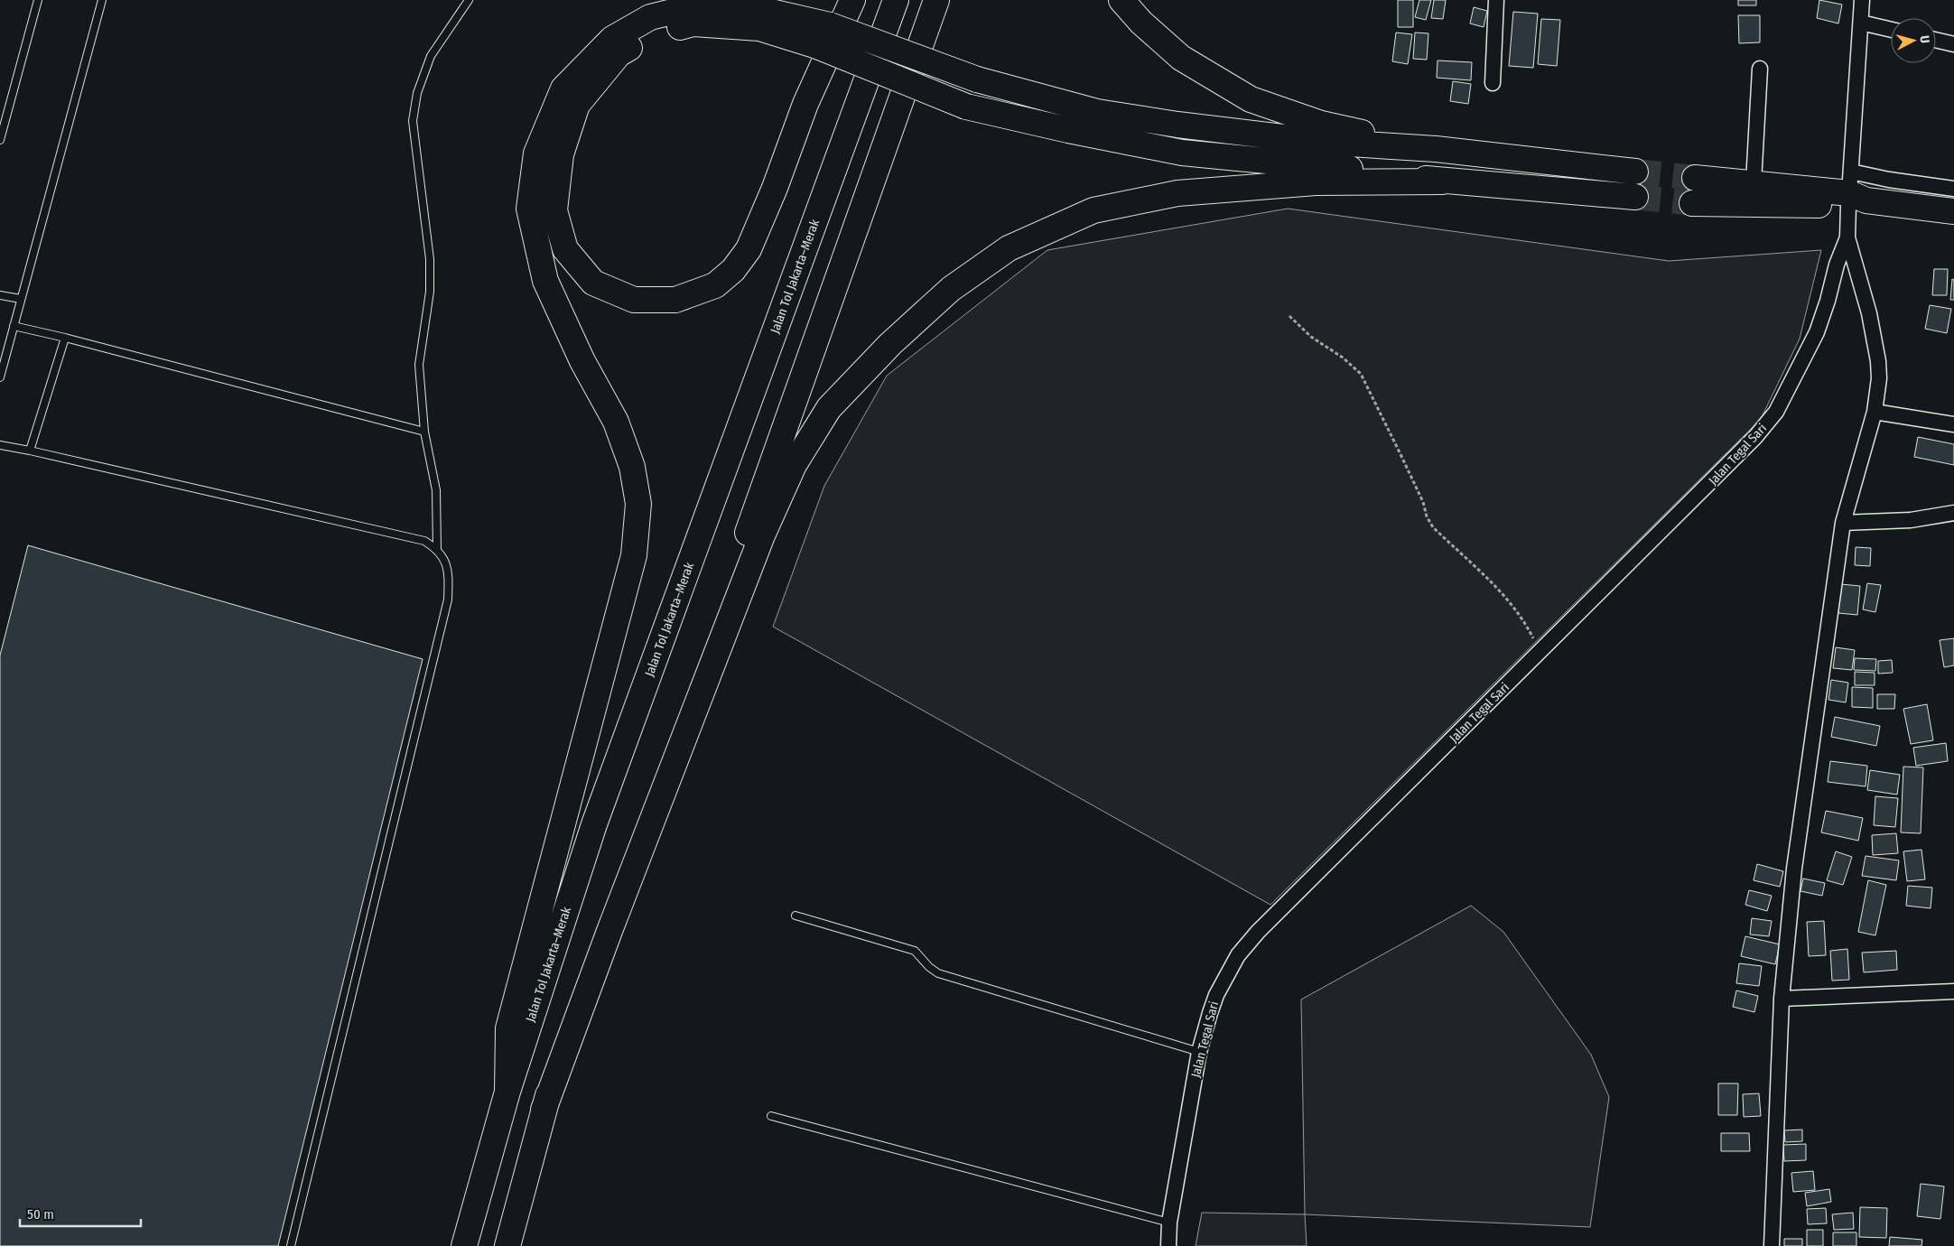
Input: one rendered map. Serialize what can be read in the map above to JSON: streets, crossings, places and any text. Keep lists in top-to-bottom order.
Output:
{
  "streets": {
    "highway": ["Jalan Tol Jakarta–Merak"],
    "street": ["Jalan Tegal Sari"]
  },
  "scale_bar": "50 m",
  "north": "right"
}
